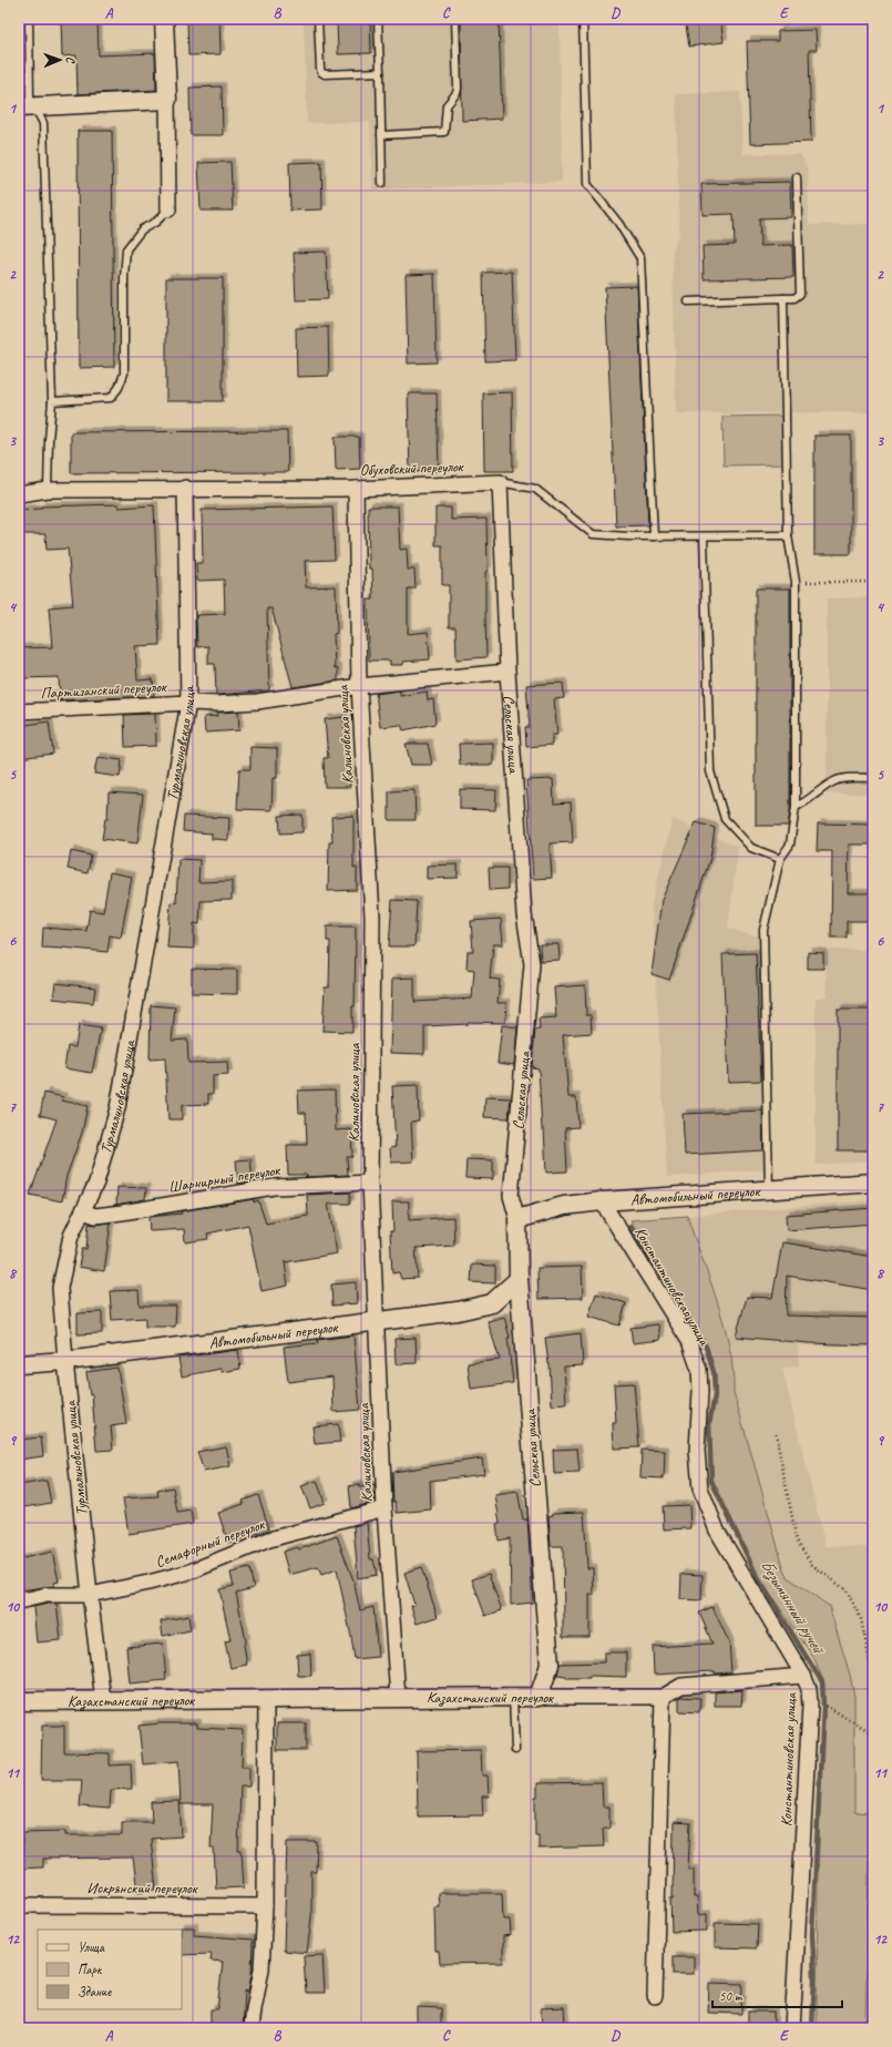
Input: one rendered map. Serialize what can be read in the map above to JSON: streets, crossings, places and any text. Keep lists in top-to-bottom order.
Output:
{
  "streets": {
    "street": [
      "Обуховский переулок",
      "Партизанский переулок",
      "Сельская улица",
      "Калиновская улица",
      "Турмалиновская улица",
      "Шарнирный переулок",
      "Автомобильный переулок",
      "Константиновская улица",
      "Семафорный переулок",
      "Казахстанский переулок",
      "Искрянский переулок"
    ]
  },
  "crossings": [
    ["Обуховский переулок", "Сельская улица"],
    ["Обуховский переулок", "Калиновская улица"],
    ["Обуховский переулок", "Турмалиновская улица"],
    ["Партизанский переулок", "Сельская улица"],
    ["Партизанский переулок", "Калиновская улица"],
    ["Партизанский переулок", "Турмалиновская улица"],
    ["Сельская улица", "Автомобильный переулок"],
    ["Сельская улица", "Казахстанский переулок"],
    ["Калиновская улица", "Шарнирный переулок"],
    ["Калиновская улица", "Автомобильный переулок"],
    ["Калиновская улица", "Семафорный переулок"],
    ["Калиновская улица", "Казахстанский переулок"],
    ["Турмалиновская улица", "Шарнирный переулок"],
    ["Турмалиновская улица", "Автомобильный переулок"],
    ["Турмалиновская улица", "Семафорный переулок"],
    ["Турмалиновская улица", "Казахстанский переулок"],
    ["Автомобильный переулок", "Константиновская улица"]
  ],
  "water": ["Безымянный ручей"],
  "legend": ["Улица", "Парк", "Здание"],
  "scale_bar": "50 m",
  "north": "right",
  "grid": {
    "columns": [
      "A",
      "B",
      "C",
      "D",
      "E"
    ],
    "rows": [
      "1",
      "2",
      "3",
      "4",
      "5",
      "6",
      "7",
      "8",
      "9",
      "10",
      "11",
      "12"
    ]
  }
}
